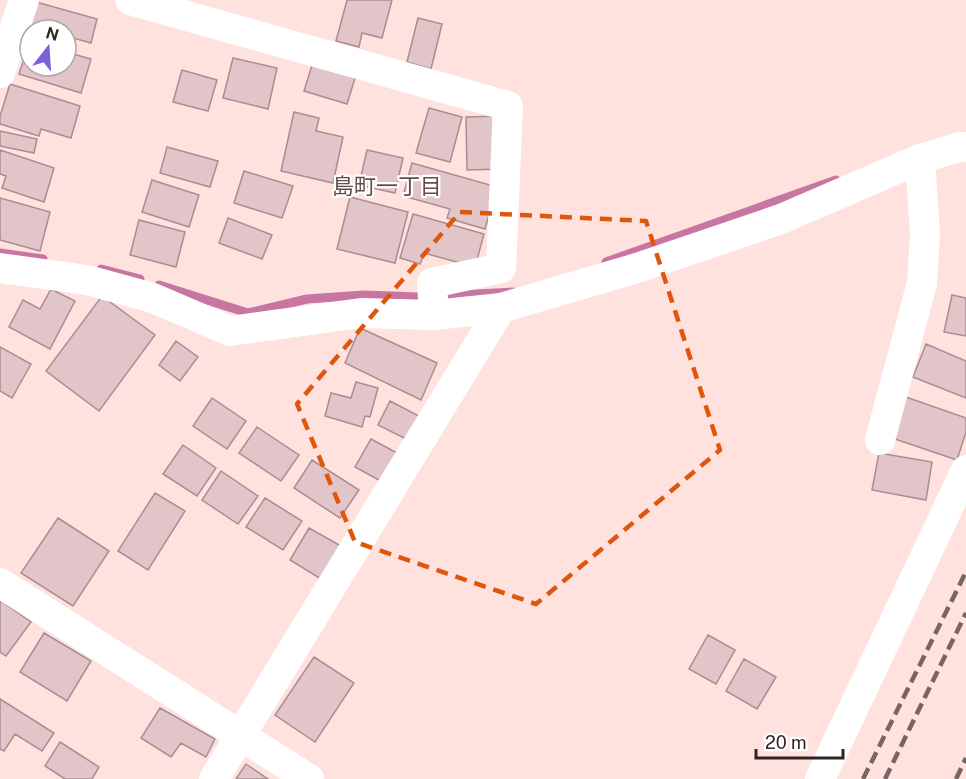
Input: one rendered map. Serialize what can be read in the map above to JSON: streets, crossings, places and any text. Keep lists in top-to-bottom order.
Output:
{
  "districts": ["島町一丁目"],
  "scale_bar": "20 m",
  "north": "top"
}
